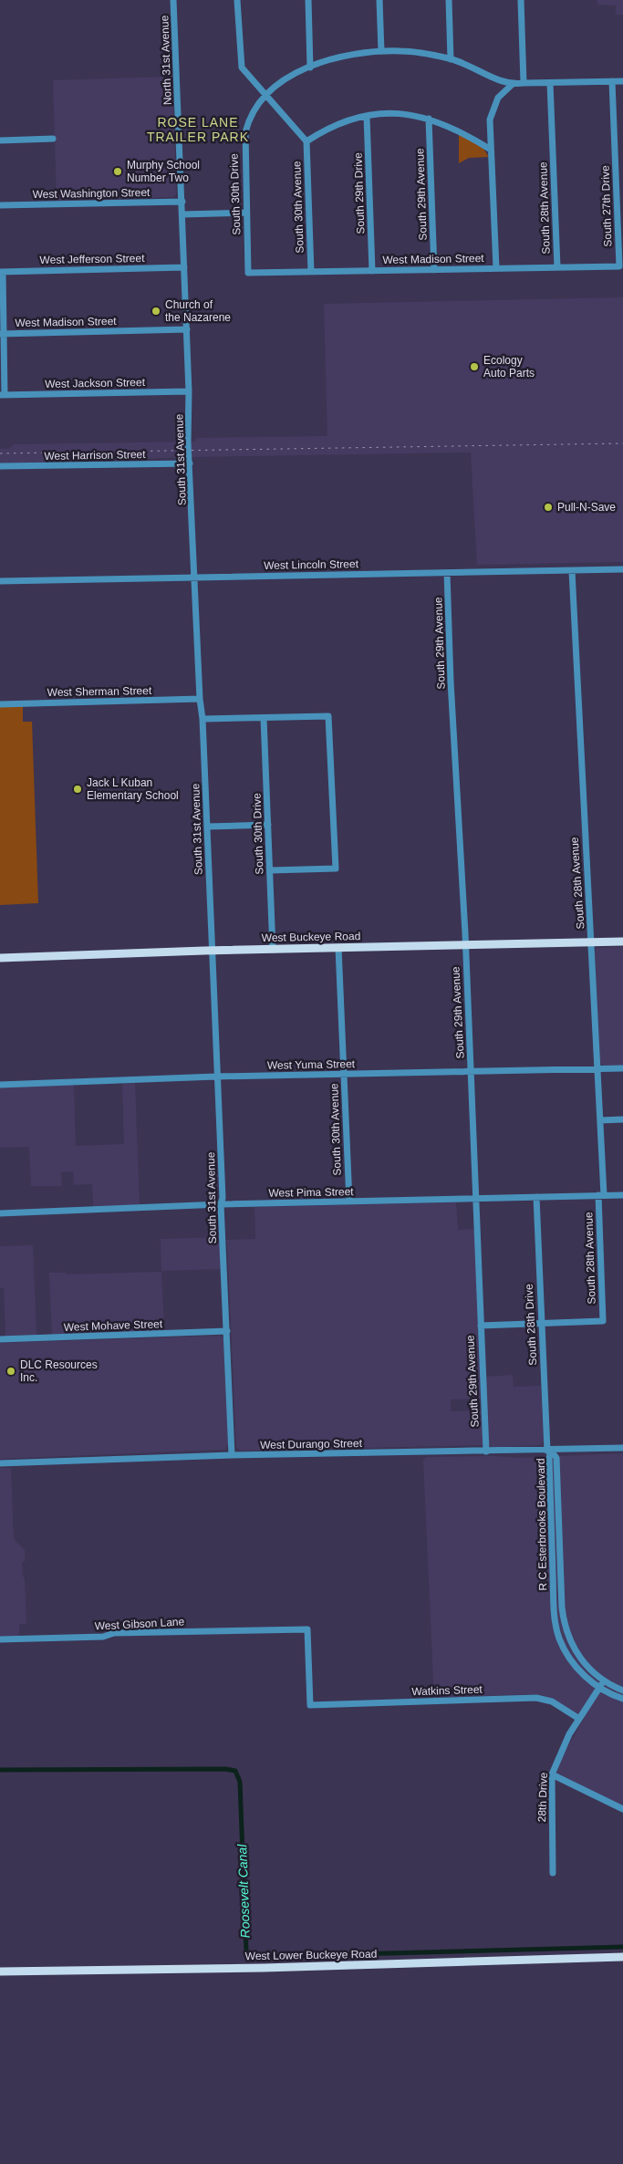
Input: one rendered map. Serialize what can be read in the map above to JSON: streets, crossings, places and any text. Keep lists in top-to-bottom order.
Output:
{
  "streets": {
    "main road": ["West Buckeye Road", "West Lower Buckeye Road"],
    "street": [
      "North 31st Avenue",
      "West Washington Street",
      "South 29th Drive",
      "South 30th Drive",
      "South 29th Avenue",
      "South 27th Drive",
      "South 30th Avenue",
      "South 28th Avenue",
      "West Jefferson Street",
      "West Madison Street",
      "West Jackson Street",
      "West Harrison Street",
      "South 31st Avenue",
      "West Lincoln Street",
      "West Sherman Street",
      "West Yuma Street",
      "West Pima Street",
      "South 28th Drive",
      "West Mohave Street",
      "West Durango Street",
      "R C Esterbrooks Boulevard",
      "West Gibson Lane",
      "Watkins Street",
      "28th Drive"
    ]
  },
  "crossings": [
    ["North 31st Avenue", "West Washington Street"],
    ["North 31st Avenue", "South 31st Avenue"],
    ["West Washington Street", "South 31st Avenue"],
    ["South 29th Drive", "West Madison Street"],
    ["South 30th Drive", "West Madison Street"],
    ["South 30th Drive", "West Buckeye Road"],
    ["South 29th Avenue", "West Madison Street"],
    ["South 29th Avenue", "West Lincoln Street"],
    ["South 29th Avenue", "West Buckeye Road"],
    ["South 29th Avenue", "West Yuma Street"],
    ["South 29th Avenue", "West Pima Street"],
    ["South 29th Avenue", "West Durango Street"],
    ["South 27th Drive", "West Madison Street"],
    ["South 30th Avenue", "West Madison Street"],
    ["South 30th Avenue", "West Buckeye Road"],
    ["South 30th Avenue", "West Yuma Street"],
    ["South 30th Avenue", "West Pima Street"],
    ["South 28th Avenue", "West Madison Street"],
    ["South 28th Avenue", "West Lincoln Street"],
    ["South 28th Avenue", "West Buckeye Road"],
    ["South 28th Avenue", "West Yuma Street"],
    ["South 28th Avenue", "West Pima Street"],
    ["South 28th Avenue", "South 28th Drive"],
    ["West Jefferson Street", "South 31st Avenue"],
    ["West Madison Street", "South 31st Avenue"],
    ["West Jackson Street", "South 31st Avenue"],
    ["West Harrison Street", "South 31st Avenue"],
    ["South 31st Avenue", "West Lincoln Street"],
    ["South 31st Avenue", "West Sherman Street"],
    ["South 31st Avenue", "West Buckeye Road"],
    ["South 31st Avenue", "West Yuma Street"],
    ["South 31st Avenue", "West Pima Street"],
    ["South 31st Avenue", "West Mohave Street"],
    ["South 31st Avenue", "West Durango Street"],
    ["West Pima Street", "South 28th Drive"],
    ["South 28th Drive", "West Durango Street"],
    ["South 28th Drive", "R C Esterbrooks Boulevard"],
    ["West Durango Street", "R C Esterbrooks Boulevard"],
    ["R C Esterbrooks Boulevard", "28th Drive"],
    ["West Gibson Lane", "Watkins Street"],
    ["Watkins Street", "28th Drive"]
  ],
  "districts": ["ROSE LANE TRAILER PARK"],
  "water": ["Roosevelt Canal"],
  "places": [
    "Murphy School Number Two",
    "Church of the Nazarene",
    "Ecology Auto Parts",
    "Pull-N-Save",
    "Jack L Kuban Elementary School",
    "DLC Resources Inc."
  ]
}
